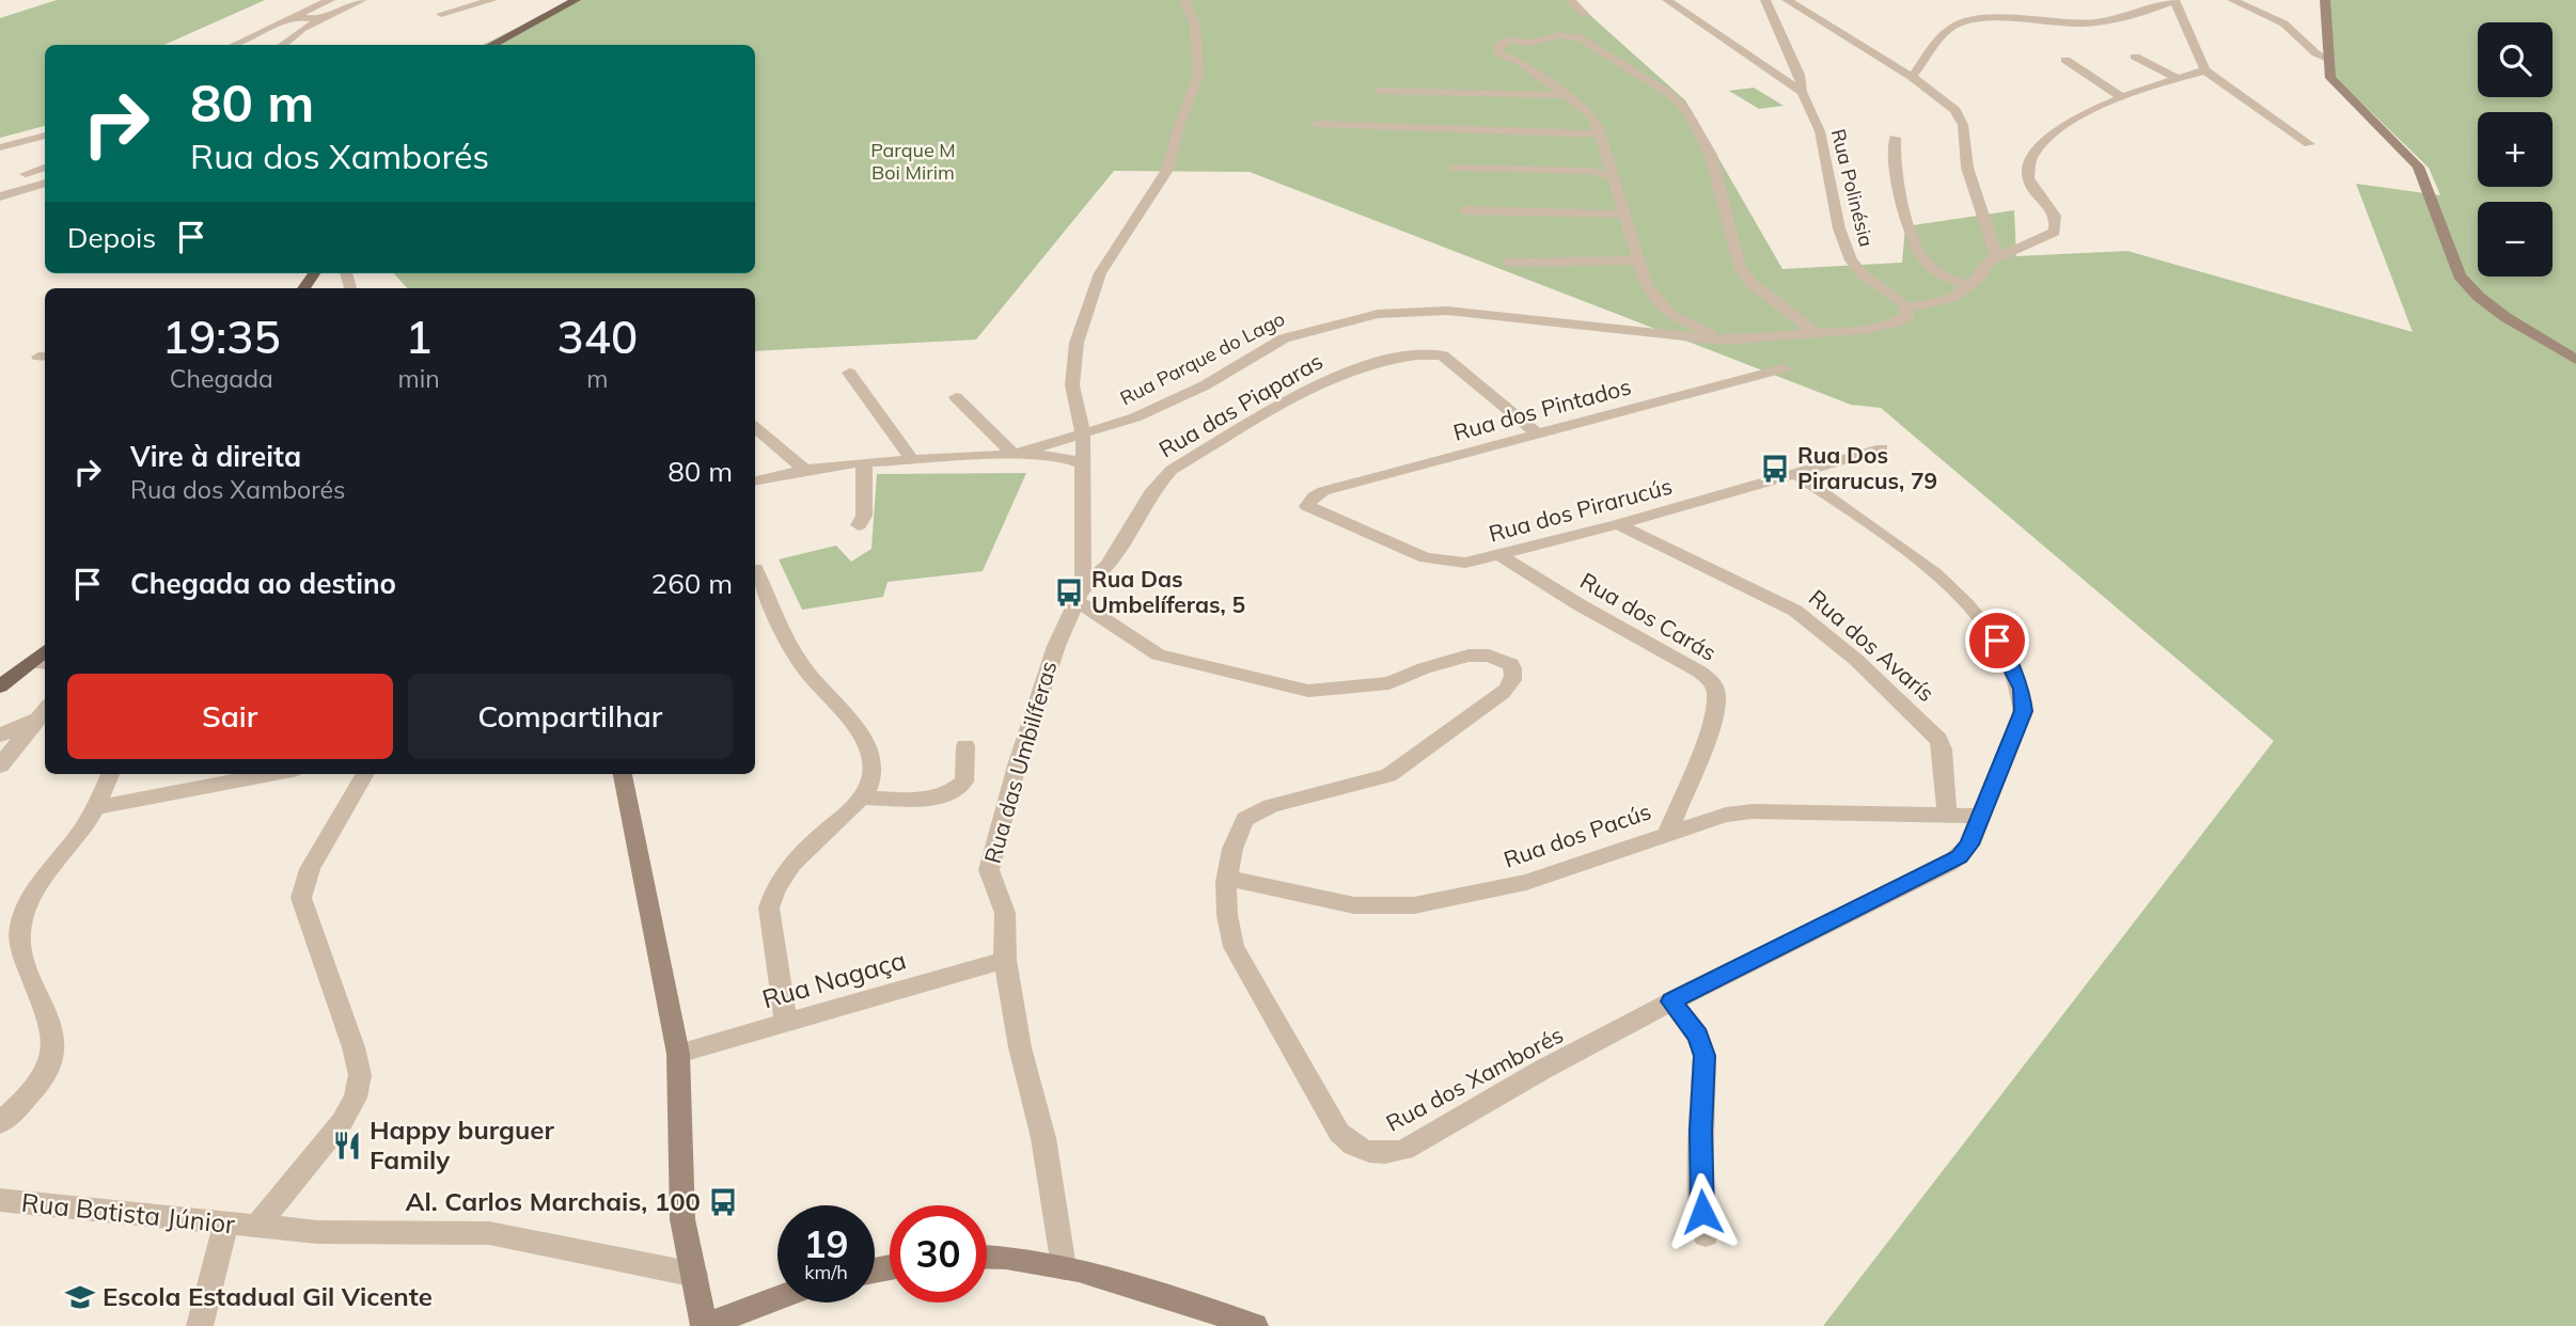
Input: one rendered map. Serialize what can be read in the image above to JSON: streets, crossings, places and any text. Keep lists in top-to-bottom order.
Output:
{
  "streets": {
    "street": [
      "Rua Polinésia",
      "Rua Parque do Lago",
      "Rua das Piaparas",
      "Rua dos Pintados",
      "Rua dos Pirarucús",
      "Rua dos Carás",
      "Rua dos Avarís",
      "Rua das Umbilíferas",
      "Rua dos Pacús",
      "Rua Nagaça",
      "Rua dos Xamborés",
      "Rua Batista Júnior"
    ]
  },
  "crossings": [
    ["Rua Parque do Lago", "Rua das Umbilíferas"],
    ["Rua das Piaparas", "Rua dos Pintados"],
    ["Rua das Piaparas", "Rua das Umbilíferas"],
    ["Rua das Piaparas", "Rua dos Xamborés"],
    ["Rua dos Pintados", "Rua dos Pirarucús"],
    ["Rua dos Pirarucús", "Rua dos Carás"],
    ["Rua dos Pirarucús", "Rua dos Avarís"],
    ["Rua dos Pirarucús", "Rua dos Xamborés"],
    ["Rua dos Carás", "Rua dos Pacús"],
    ["Rua dos Avarís", "Rua dos Pacús"],
    ["Rua das Umbilíferas", "Rua Nagaça"],
    ["Rua das Umbilíferas", "Rua dos Xamborés"],
    ["Rua dos Pacús", "Rua dos Xamborés"]
  ],
  "parks": ["Parque M Boi Mirim"],
  "places": {
    "bus stop": ["Rua Dos Pirarucus, 79", "Rua Das Umbelíferas, 5", "Al. Carlos Marchais, 100"],
    "restaurant": ["Happy burguer Family"],
    "school or university": ["Escola Estadual Gil Vicente"]
  },
  "page": {
    "map_buttons": ["+", "−"],
    "turn": ["80 m", "Rua dos Xamborés"],
    "then": "Depois",
    "eta": [
      "19:35",
      "Chegada",
      "1",
      "min",
      "340",
      "m"
    ],
    "list": [
      {
        "name": "Vire à direita",
        "note": "Rua dos Xamborés",
        "value": "80 m"
      },
      {
        "name": "Chegada ao destino",
        "value": "260 m"
      }
    ],
    "buttons": ["Sair", "Compartilhar"],
    "speed": "19 km/h",
    "limit": "30"
  }
}
